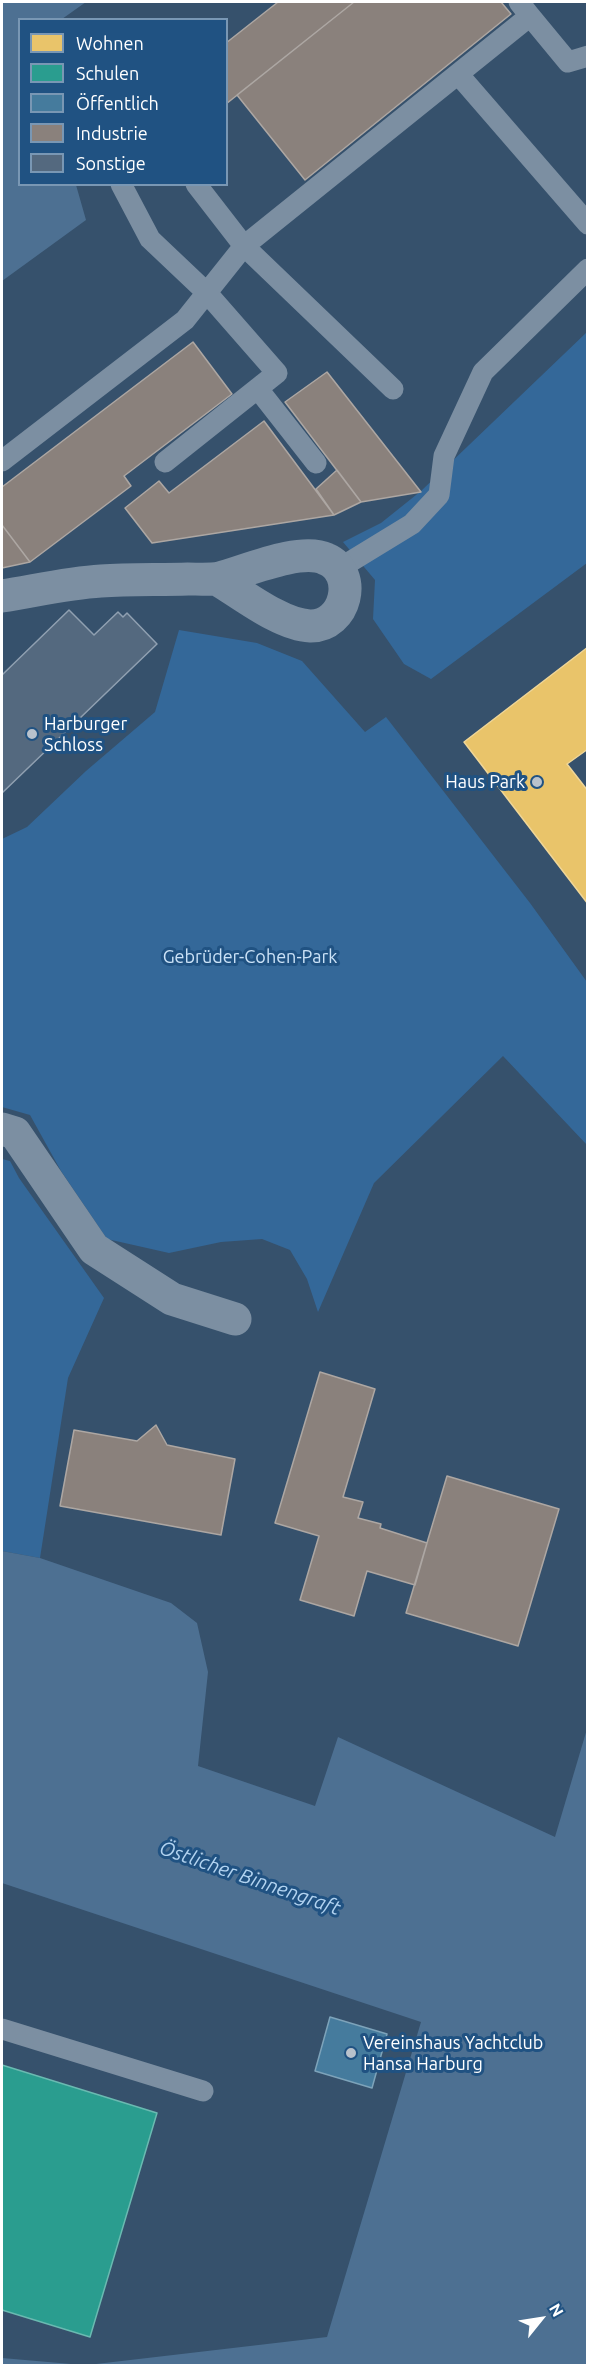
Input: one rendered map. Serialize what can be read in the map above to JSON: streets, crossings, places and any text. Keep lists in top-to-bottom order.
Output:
{
  "water": ["Östlicher Binnengraft"],
  "parks": ["Gebrüder-Cohen-Park"],
  "places": ["Harburger Schloss", "Haus Park", "Vereinshaus Yachtclub Hansa Harburg"],
  "legend": [
    "Wohnen",
    "Schulen",
    "Öffentlich",
    "Industrie",
    "Sonstige"
  ],
  "north": "top right"
}
